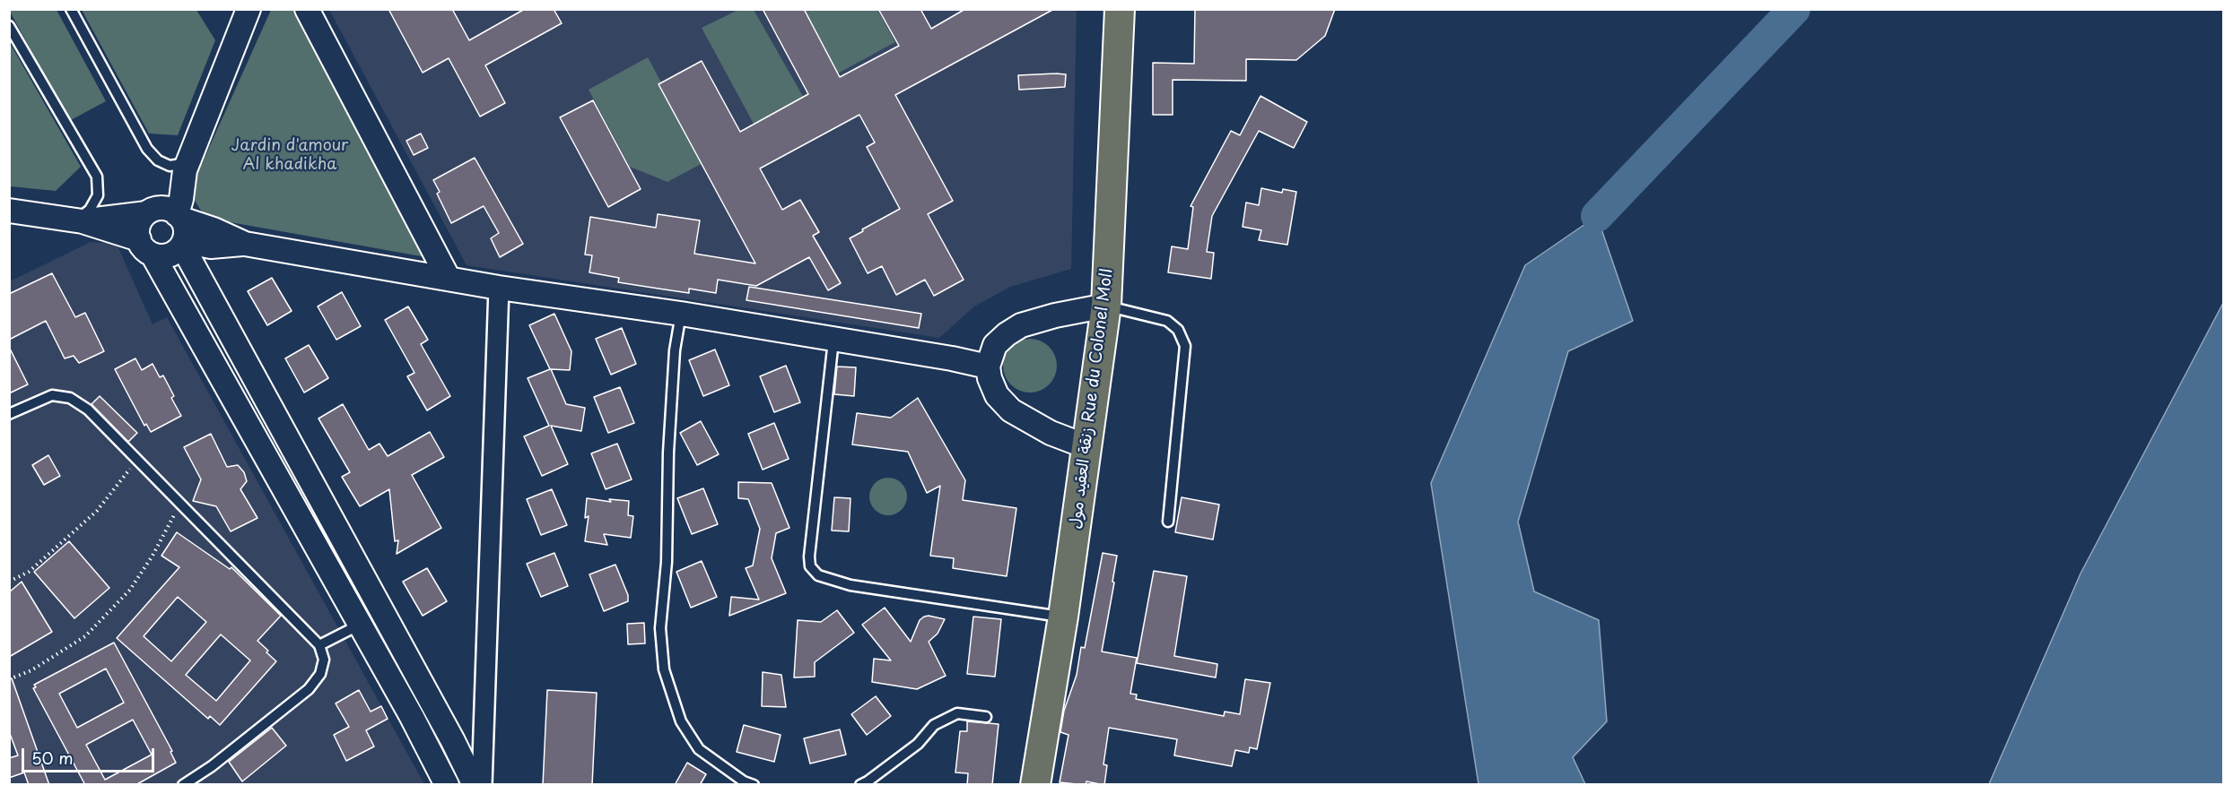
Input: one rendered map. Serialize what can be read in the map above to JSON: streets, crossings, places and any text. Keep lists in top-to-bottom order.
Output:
{
  "streets": {
    "main road": ["زنقة العقيد مول Rue du Colonel Moll"]
  },
  "parks": ["Jardin d'amour Al khadikha"],
  "scale_bar": "50 m"
}
